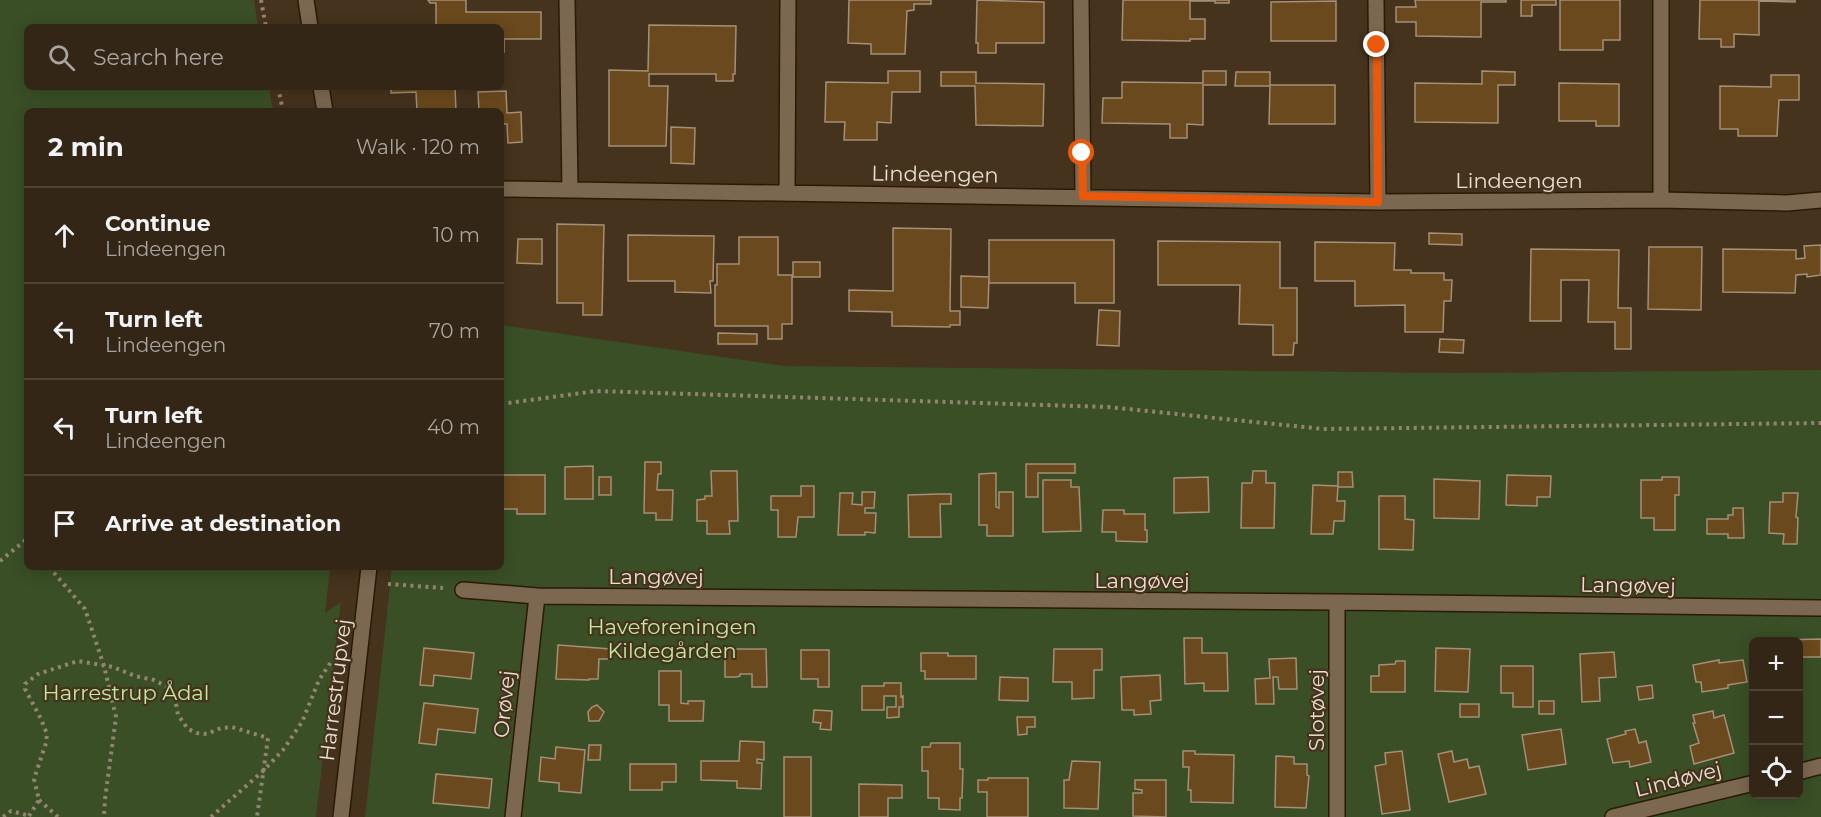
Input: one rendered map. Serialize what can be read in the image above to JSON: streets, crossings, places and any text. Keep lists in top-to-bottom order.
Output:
{
  "streets": {
    "street": [
      "Lindeengen",
      "Langøvej",
      "Harrestrupvej",
      "Orøvej",
      "Slotøvej",
      "Lindøvej"
    ]
  },
  "crossings": [
    ["Langøvej", "Orøvej"],
    ["Langøvej", "Slotøvej"]
  ],
  "parks": ["Haveforeningen Kildegården", "Harrestrup Ådal"],
  "page": {
    "search": "Search here",
    "heading": ["2 min", "Walk · 120 m"],
    "list": [
      ["Continue", "Lindeengen", "10 m"],
      ["Turn left", "Lindeengen", "70 m"],
      ["Turn left", "Lindeengen", "40 m"],
      "Arrive at destination"
    ],
    "map_buttons": ["+", "−"]
  }
}
